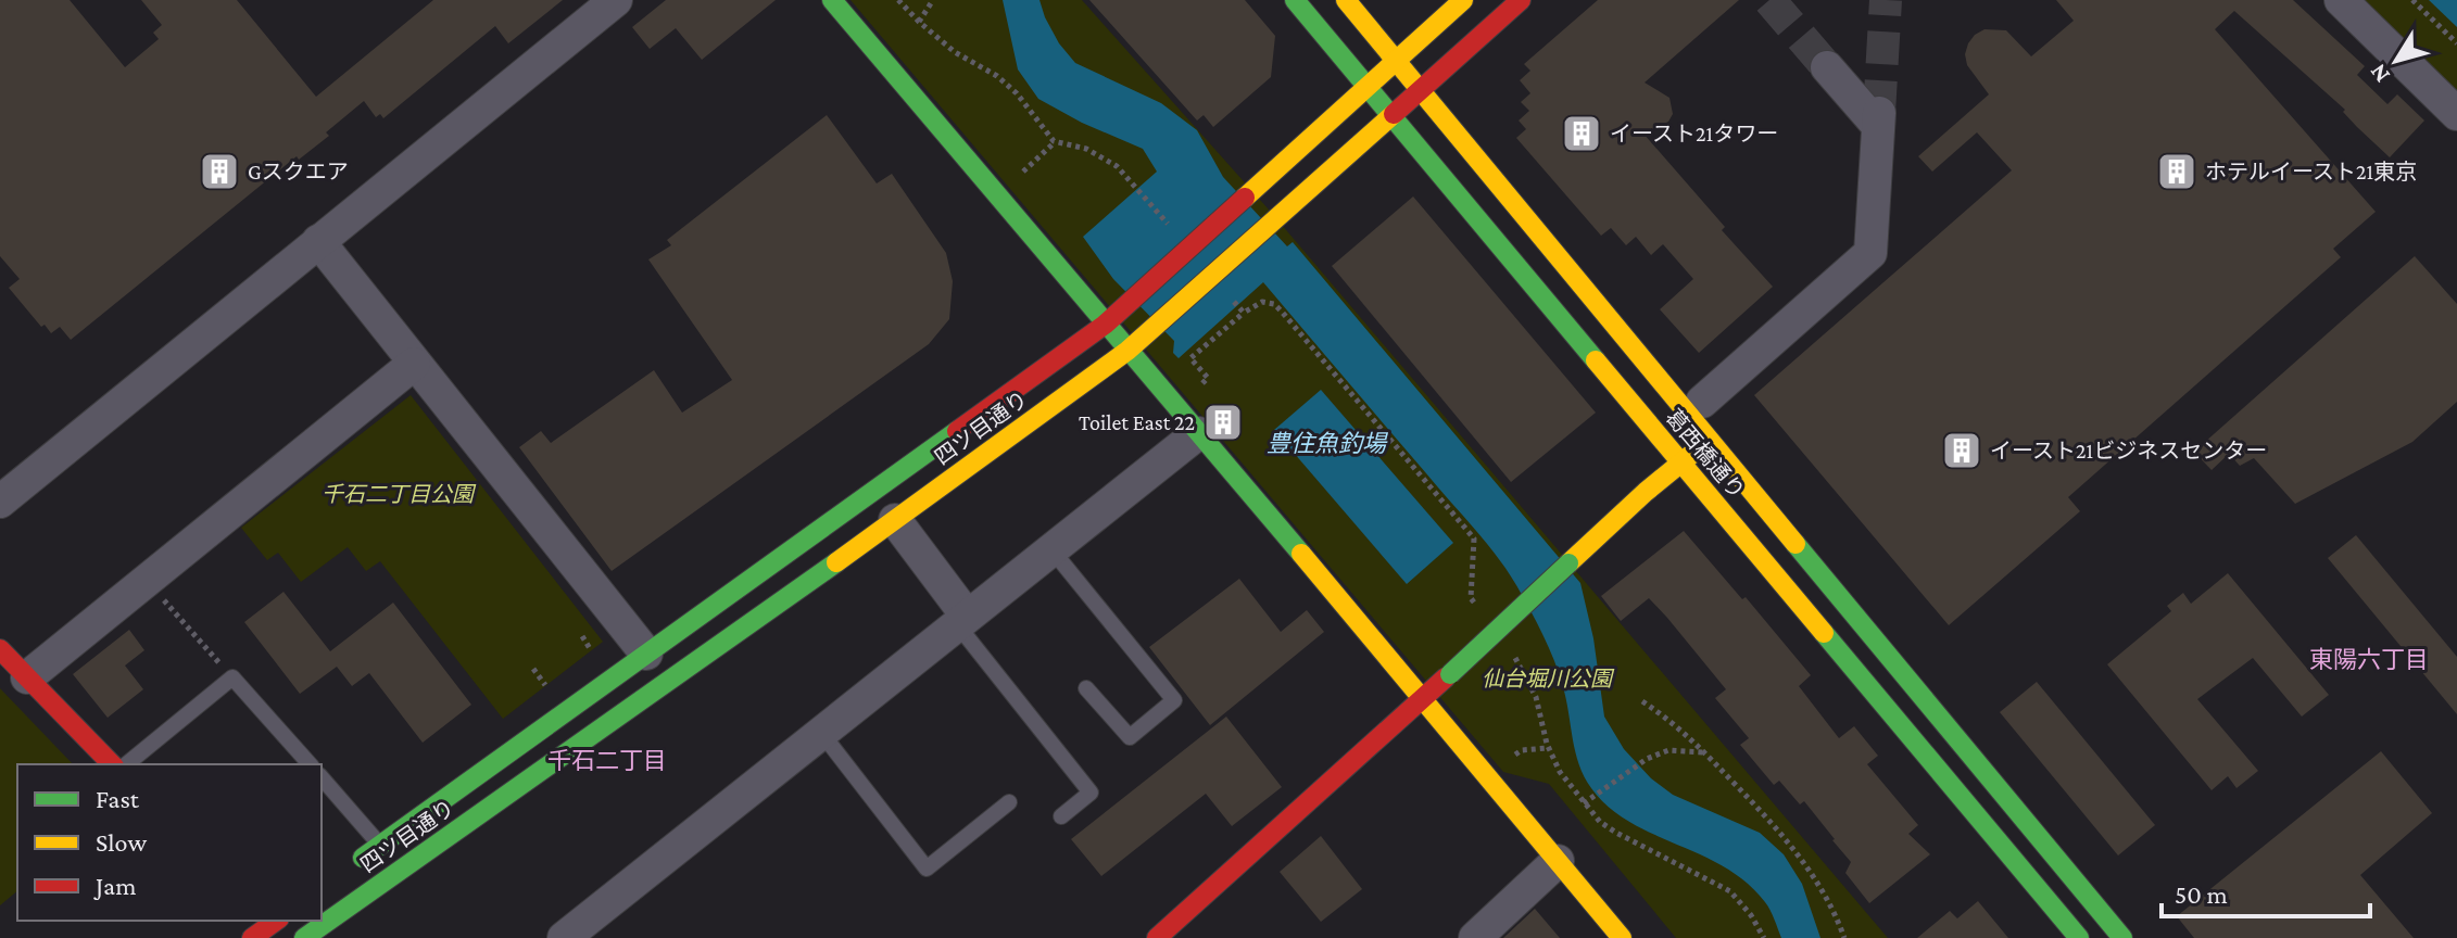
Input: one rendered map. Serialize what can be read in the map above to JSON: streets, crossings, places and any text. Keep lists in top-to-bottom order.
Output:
{
  "streets": {
    "main road": ["四ツ目通り", "葛西橋通り"]
  },
  "crossings": [
    ["四ツ目通り", "葛西橋通り"]
  ],
  "districts": ["東陽六丁目", "千石二丁目"],
  "water": ["豊住魚釣場"],
  "parks": ["千石二丁目公園", "仙台堀川公園"],
  "places": {
    "building": [
      "イースト21タワー",
      "Gスクエア",
      "ホテルイースト21東京",
      "Toilet East 22",
      "イースト21ビジネスセンター"
    ]
  },
  "legend": ["Fast", "Slow", "Jam"],
  "scale_bar": "50 m",
  "north": "bottom left"
}
